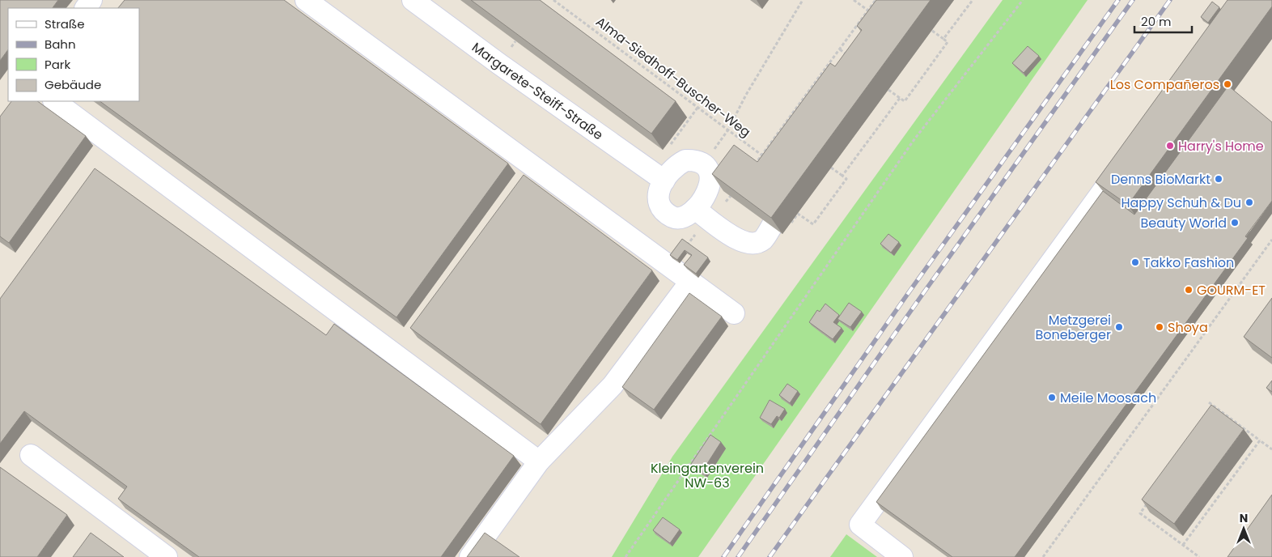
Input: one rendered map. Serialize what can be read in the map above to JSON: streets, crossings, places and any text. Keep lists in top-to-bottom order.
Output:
{
  "streets": {
    "street": ["Margarete-Steiff-Straße"],
    "path": ["Alma-Siedhoff-Buscher-Weg"]
  },
  "parks": ["Kleingartenverein NW-63"],
  "places": [
    "Los Compañeros",
    "Harry's Home",
    "Denns BioMarkt",
    "Happy Schuh & Du",
    "Beauty World",
    "Takko Fashion",
    "GOURM-ET",
    "Metzgerei Boneberger",
    "Shoya",
    "Meile Moosach"
  ],
  "legend": [
    "Straße",
    "Bahn",
    "Park",
    "Gebäude"
  ],
  "scale_bar": "20 m",
  "north": "top"
}
